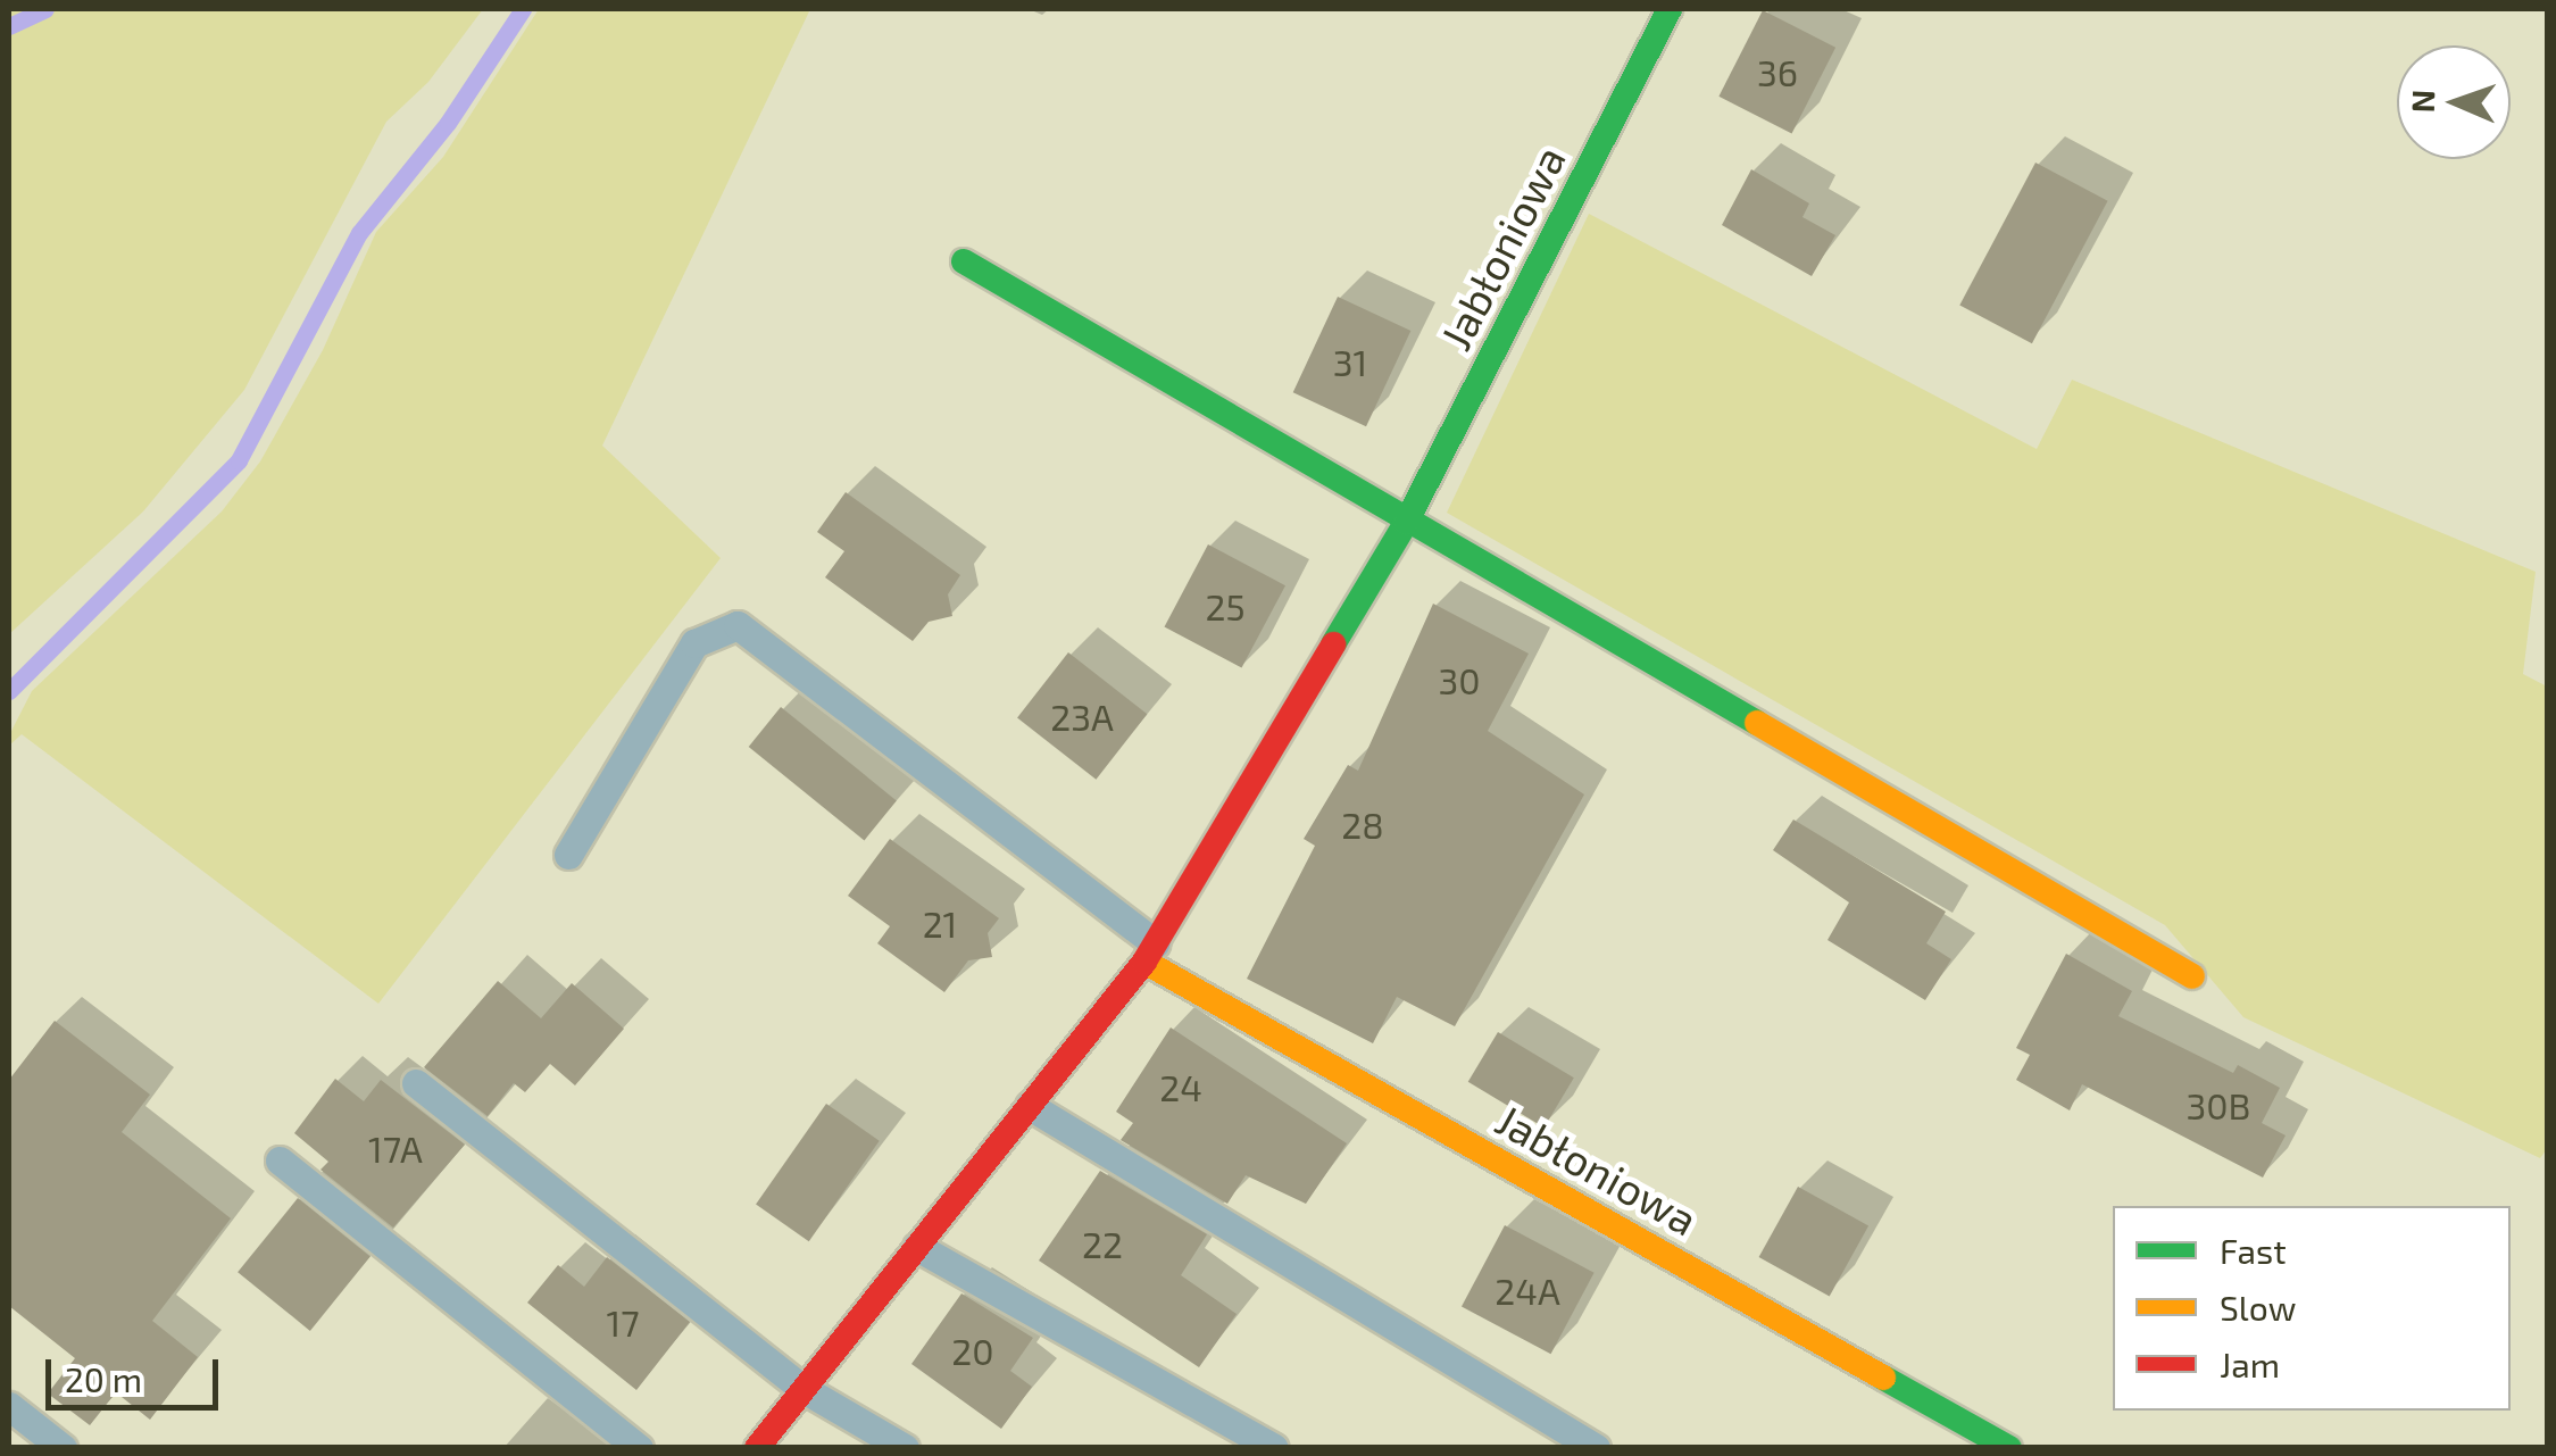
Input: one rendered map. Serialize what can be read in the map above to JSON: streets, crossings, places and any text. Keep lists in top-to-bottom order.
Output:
{
  "streets": {
    "street": ["Jabłoniowa"]
  },
  "house_numbers": [
    "36",
    "31",
    "25",
    "30",
    "23A",
    "28",
    "21",
    "24",
    "30B",
    "17A",
    "22",
    "24A",
    "17",
    "20"
  ],
  "legend": ["Fast", "Slow", "Jam"],
  "scale_bar": "20 m",
  "north": "left"
}
